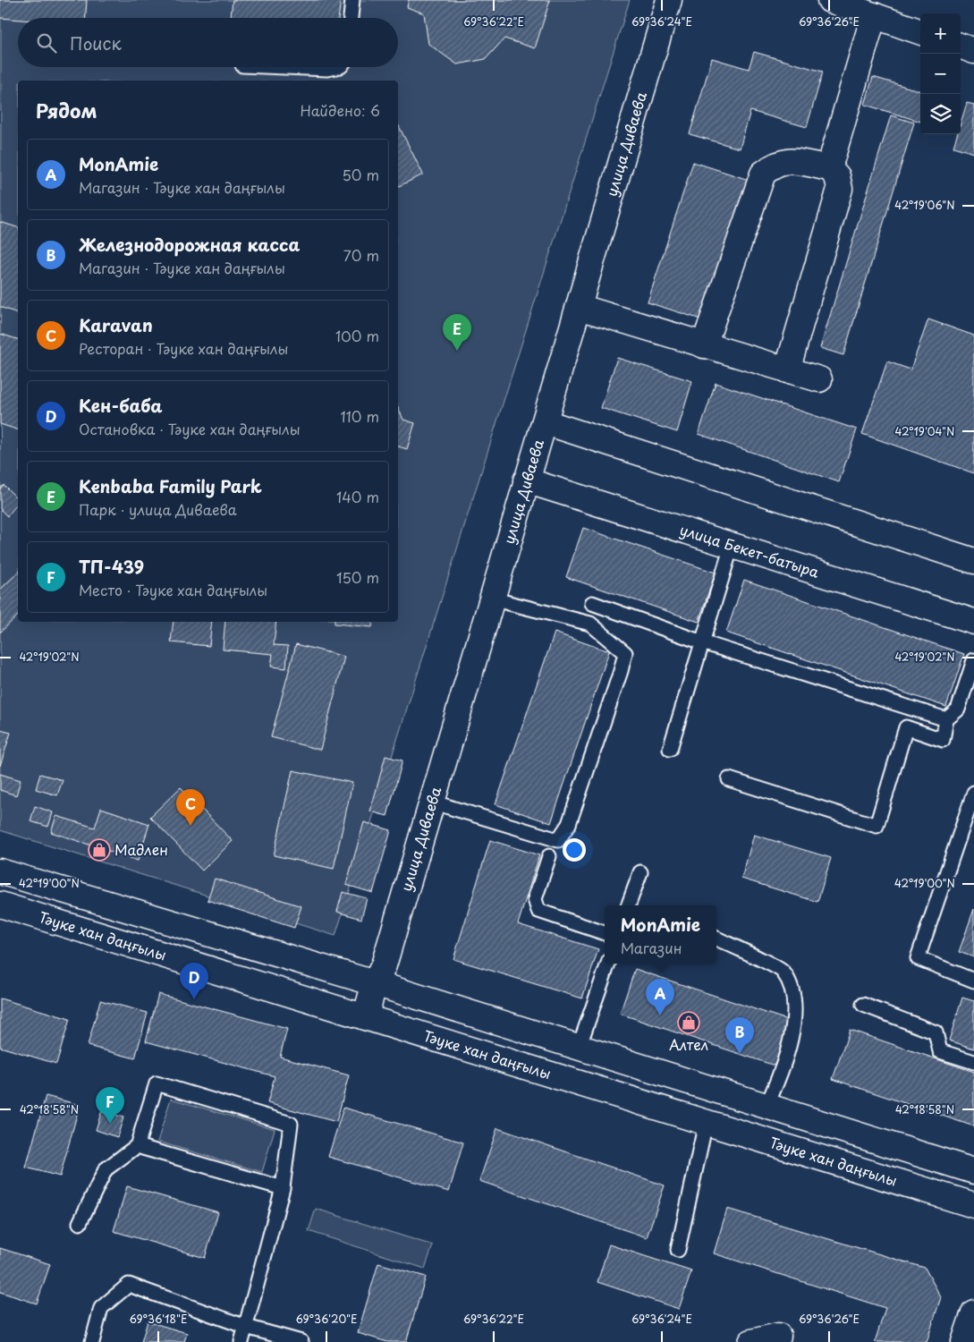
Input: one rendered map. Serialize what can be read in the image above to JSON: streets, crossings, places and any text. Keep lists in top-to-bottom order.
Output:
{
  "streets": {
    "street": ["улица Диваева", "улица Бекет-батыра", "Тәуке хан даңғылы"]
  },
  "crossings": [
    ["улица Диваева", "улица Бекет-батыра"],
    ["улица Диваева", "Тәуке хан даңғылы"]
  ],
  "places": {
    "shop": ["Мадлен", "Алтел"]
  },
  "page": {
    "map_buttons": ["+", "−"],
    "search": "Поиск",
    "heading": ["Рядом", "Найдено: 6"],
    "list": [
      {
        "mark": "A",
        "name": "MonAmie",
        "note": "Магазин · Тәуке хан даңғылы",
        "value": "50 m"
      },
      {
        "mark": "B",
        "name": "Железнодорожная касса",
        "note": "Магазин · Тәуке хан даңғылы",
        "value": "70 m"
      },
      {
        "mark": "C",
        "name": "Karavan",
        "note": "Ресторан · Тәуке хан даңғылы",
        "value": "100 m"
      },
      {
        "mark": "D",
        "name": "Кен-баба",
        "note": "Остановка · Тәуке хан даңғылы",
        "value": "110 m"
      },
      {
        "mark": "E",
        "name": "Kenbaba Family Park",
        "note": "Парк · улица Диваева",
        "value": "140 m"
      },
      {
        "mark": "F",
        "name": "ТП-439",
        "note": "Место · Тәуке хан даңғылы",
        "value": "150 m"
      }
    ],
    "pins": [
      "E",
      "C",
      "D",
      "A",
      "B",
      "F"
    ],
    "popup": ["MonAmie", "Магазин"]
  },
  "coordinates": [
    "69°36'22\"E",
    "69°36'24\"E",
    "69°36'26\"E",
    "42°19'06\"N",
    "42°19'04\"N",
    "42°19'02\"N",
    "42°19'00\"N",
    "42°18'58\"N",
    "69°36'18\"E",
    "69°36'20\"E"
  ]
}
